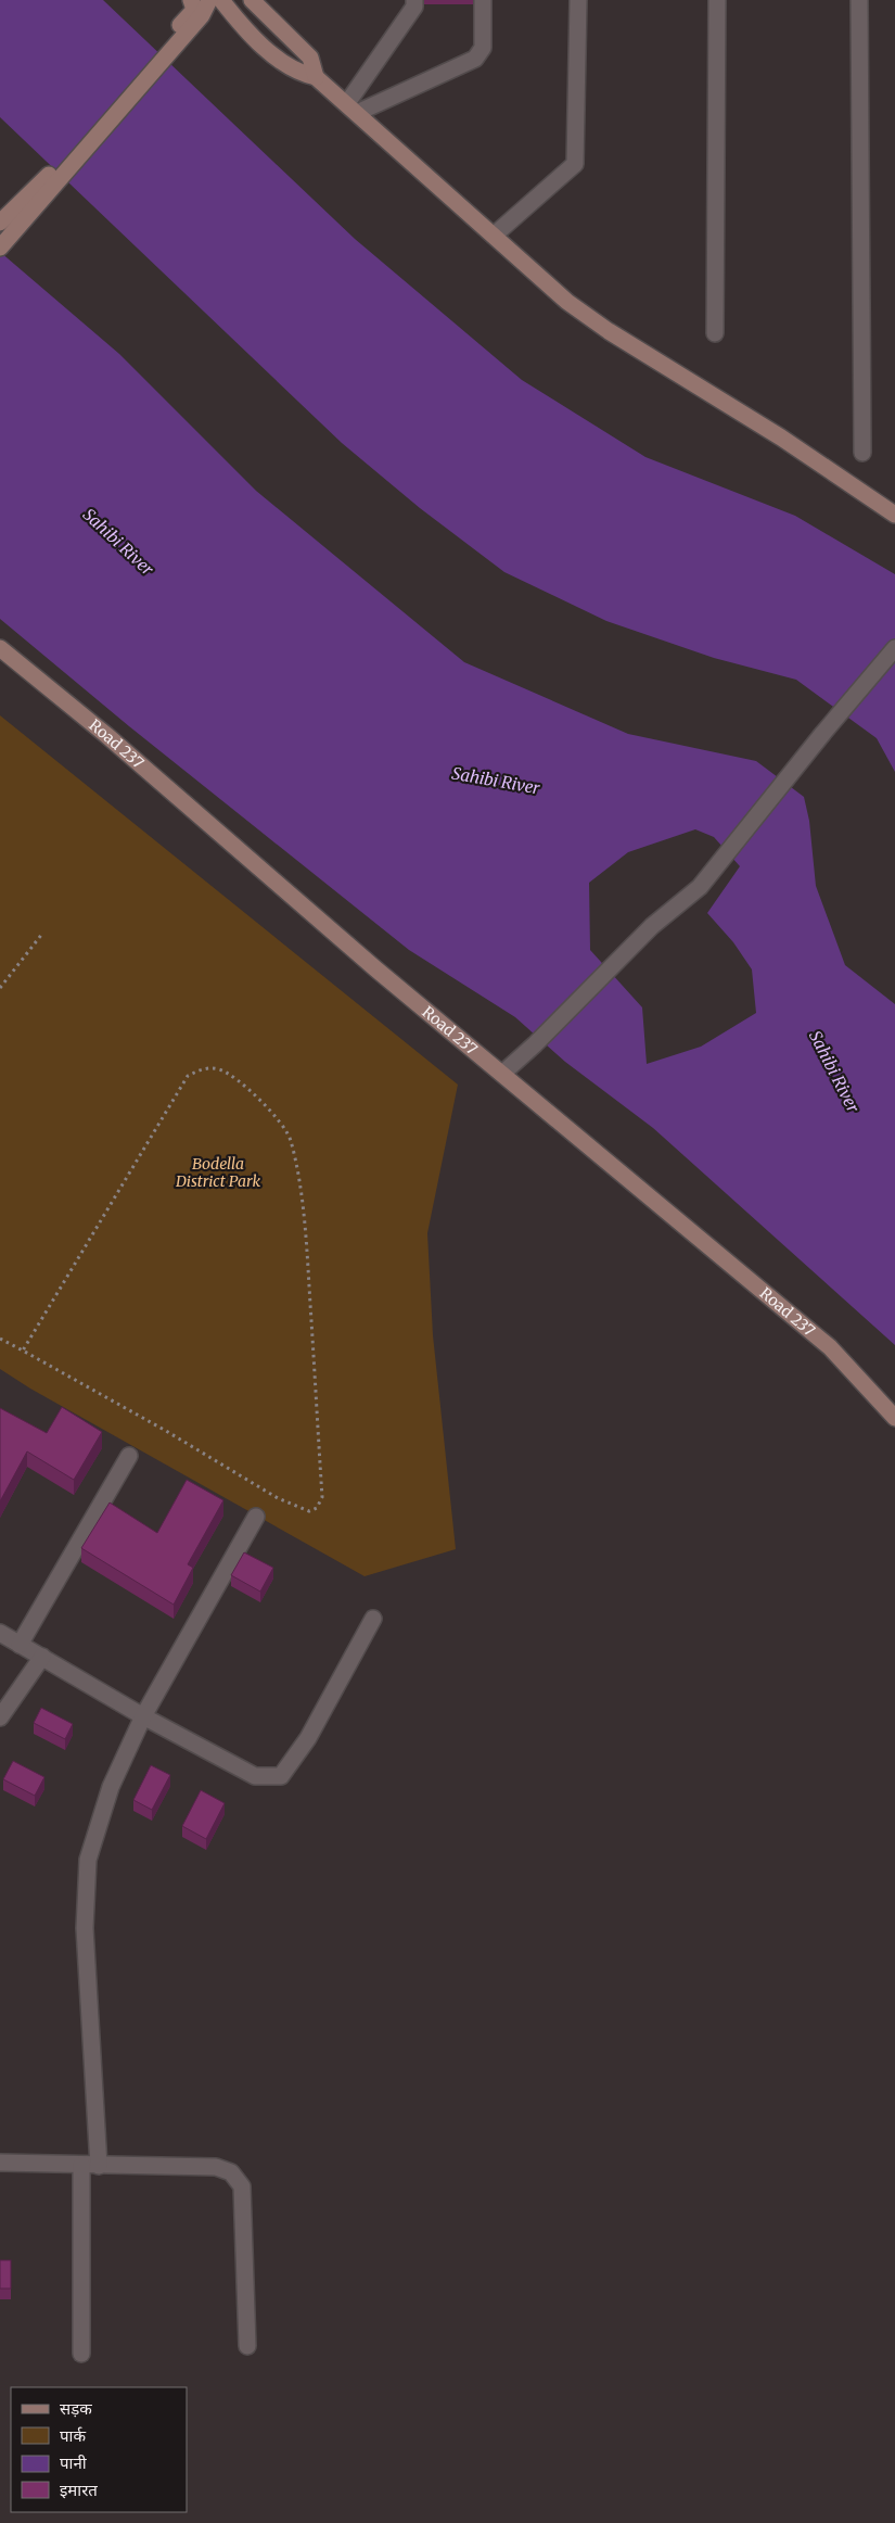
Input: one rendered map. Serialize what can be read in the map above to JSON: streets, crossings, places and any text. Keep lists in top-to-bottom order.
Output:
{
  "streets": {
    "street": ["Road 237"]
  },
  "water": ["Sahibi River"],
  "parks": ["Bodella District Park"],
  "legend": [
    "सड़क",
    "पार्क",
    "पानी",
    "इमारत"
  ]
}
